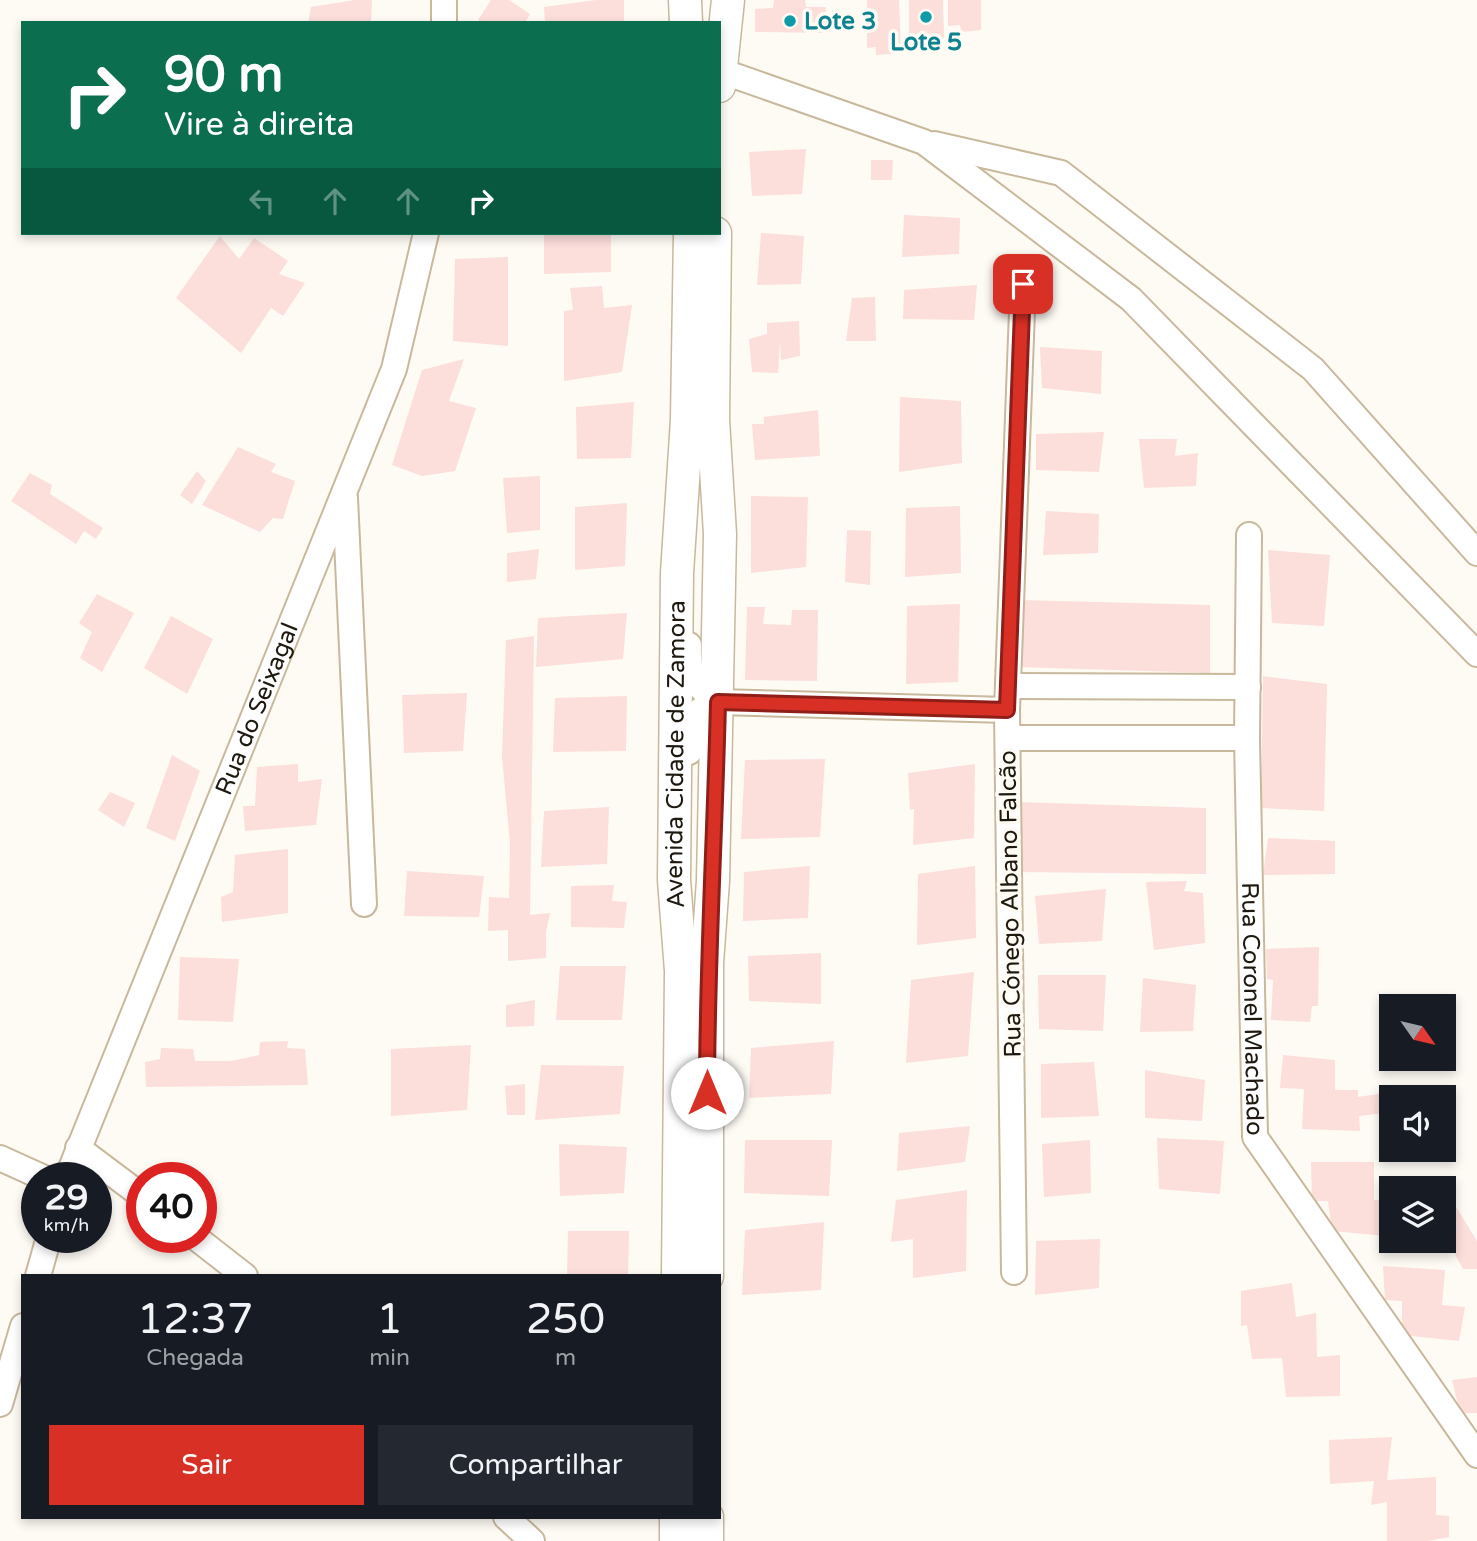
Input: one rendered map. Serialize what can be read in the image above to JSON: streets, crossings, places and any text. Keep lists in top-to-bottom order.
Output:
{
  "streets": {
    "street": [
      "Rua do Seixagal",
      "Avenida Cidade de Zamora",
      "Rua Cónego Albano Falcão",
      "Rua Coronel Machado"
    ]
  },
  "places": ["Lote 5", "Lote 3"],
  "north": "bottom right",
  "page": {
    "turn": ["90 m", "Vire à direita"],
    "speed": "29 km/h",
    "limit": "40",
    "eta": [
      "12:37",
      "Chegada",
      "1",
      "min",
      "250",
      "m"
    ],
    "buttons": ["Sair", "Compartilhar"]
  }
}
